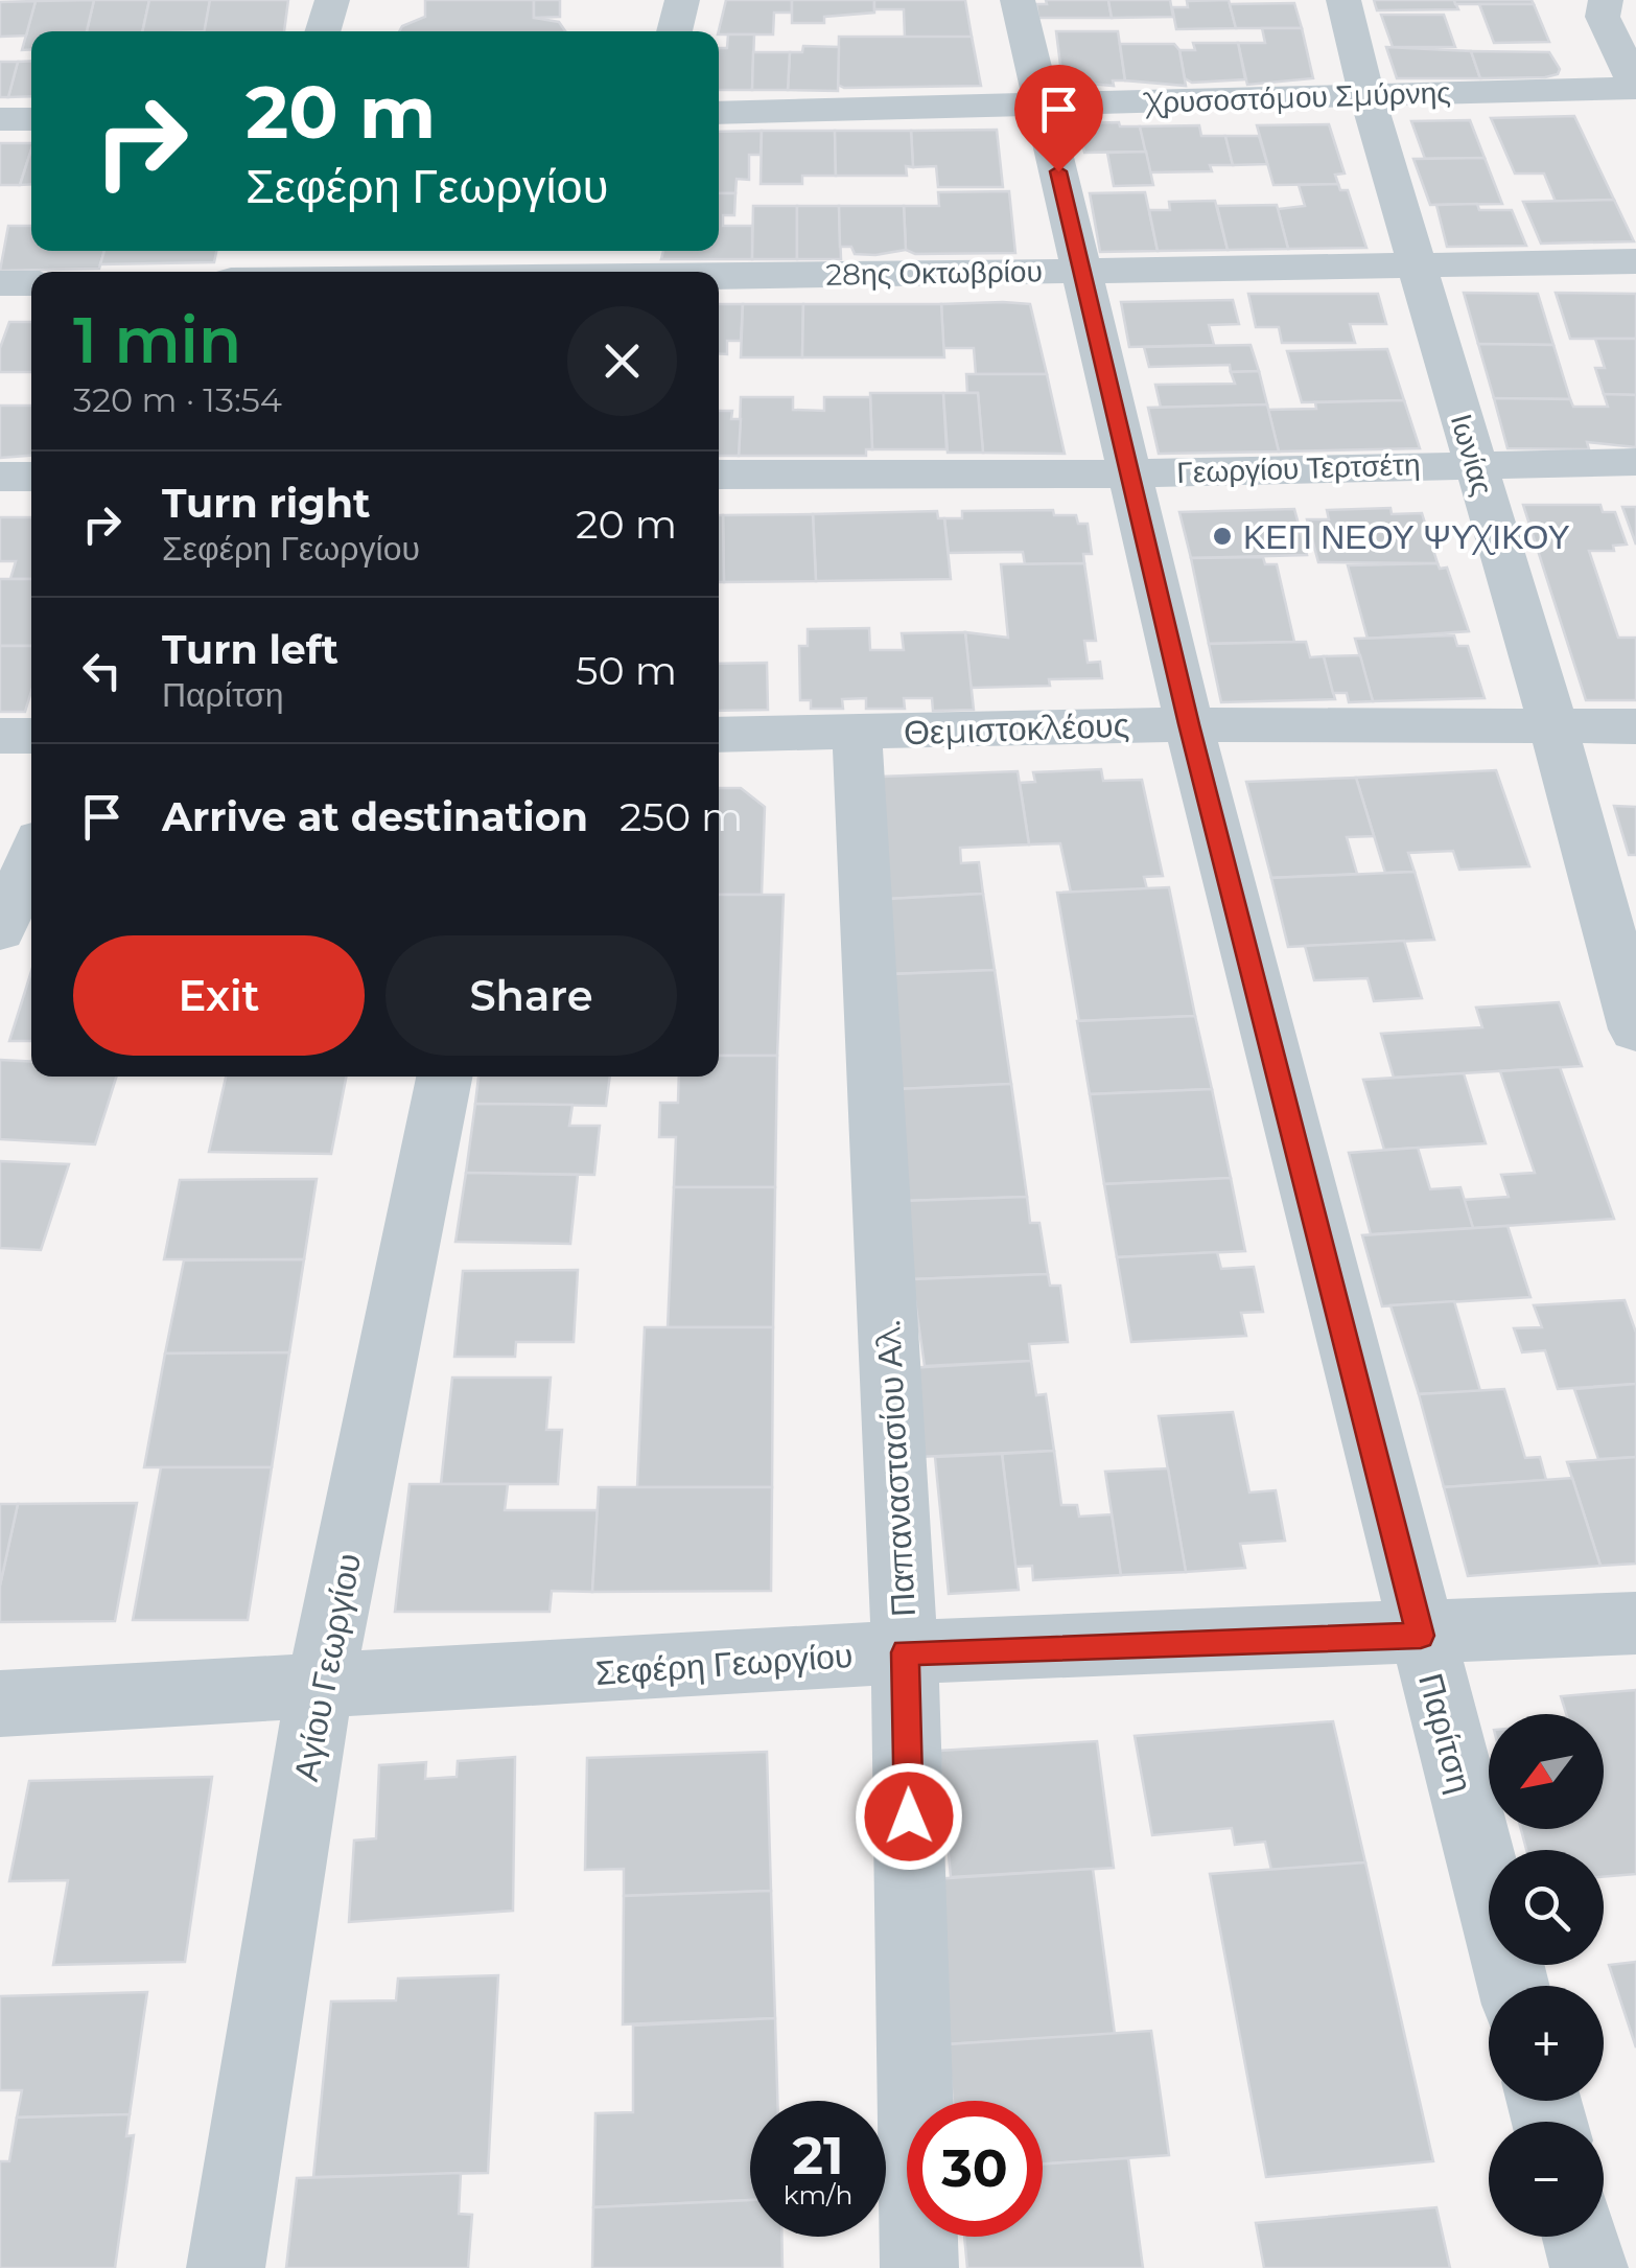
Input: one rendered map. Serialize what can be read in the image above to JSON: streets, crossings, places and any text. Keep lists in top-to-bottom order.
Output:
{
  "streets": {
    "street": [
      "Χρυσοστόμου Σμύρνης",
      "28ης Οκτωβρίου",
      "Ιωνίας",
      "Γεωργίου Τερτσέτη",
      "Θεμιστοκλέους",
      "Παπαναστασίου Αλ.",
      "Σεφέρη Γεωργίου",
      "Αγίου Γεωργίου",
      "Παρίτση"
    ]
  },
  "crossings": [
    ["Χρυσοστόμου Σμύρνης", "Ιωνίας"],
    ["Χρυσοστόμου Σμύρνης", "Παρίτση"],
    ["28ης Οκτωβρίου", "Ιωνίας"],
    ["28ης Οκτωβρίου", "Παρίτση"],
    ["Ιωνίας", "Γεωργίου Τερτσέτη"],
    ["Ιωνίας", "Θεμιστοκλέους"],
    ["Γεωργίου Τερτσέτη", "Παρίτση"],
    ["Θεμιστοκλέους", "Παπαναστασίου Αλ."],
    ["Θεμιστοκλέους", "Παρίτση"],
    ["Παπαναστασίου Αλ.", "Σεφέρη Γεωργίου"],
    ["Σεφέρη Γεωργίου", "Αγίου Γεωργίου"],
    ["Σεφέρη Γεωργίου", "Παρίτση"]
  ],
  "places": ["ΚΕΠ ΝΕΟΥ ΨΥΧΙΚΟΥ"],
  "north": "bottom left",
  "page": {
    "turn": ["20 m", "Σεφέρη Γεωργίου"],
    "heading": ["1 min", "320 m · 13:54"],
    "list": [
      {
        "name": "Turn right",
        "note": "Σεφέρη Γεωργίου",
        "value": "20 m"
      },
      {
        "name": "Turn left",
        "note": "Παρίτση",
        "value": "50 m"
      },
      {
        "name": "Arrive at destination",
        "value": "250 m"
      }
    ],
    "buttons": ["Exit", "Share"],
    "map_buttons": ["+", "−"],
    "speed": "21 km/h",
    "limit": "30"
  }
}
